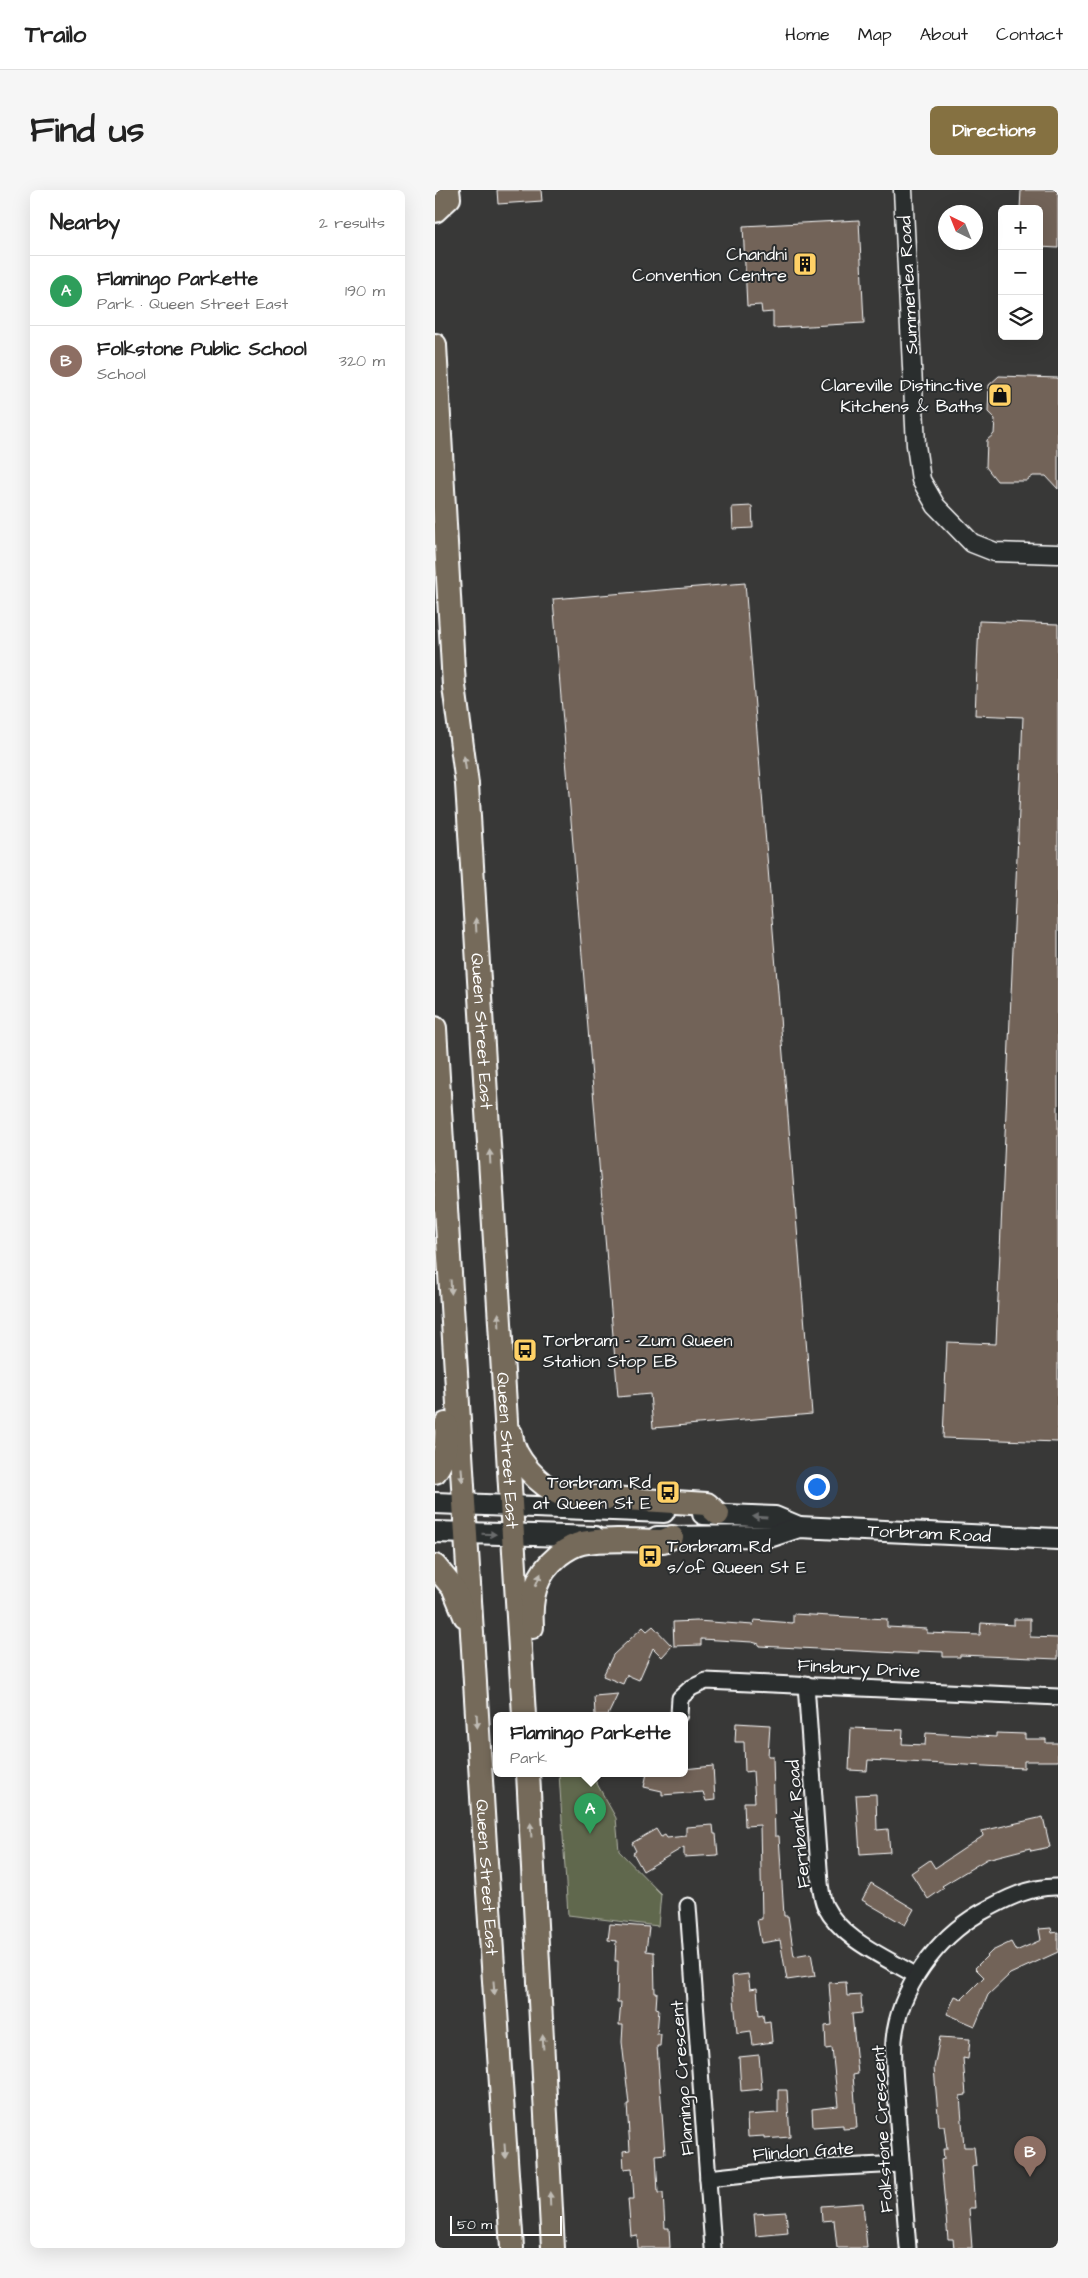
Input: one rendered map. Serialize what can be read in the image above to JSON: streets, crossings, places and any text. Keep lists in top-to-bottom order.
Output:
{
  "streets": {
    "main road": ["Queen Street East", "Torbram Road"],
    "street": [
      "Summerlea Road",
      "Finsbury Drive",
      "Fernbank Road",
      "Flamingo Crescent",
      "Folkstone Crescent",
      "Flindon Gate"
    ]
  },
  "crossings": [
    ["Queen Street East", "Torbram Road"],
    ["Finsbury Drive", "Fernbank Road"],
    ["Fernbank Road", "Folkstone Crescent"],
    ["Flamingo Crescent", "Flindon Gate"],
    ["Folkstone Crescent", "Flindon Gate"]
  ],
  "places": {
    "building": ["Chandni Convention Centre"],
    "shop": ["Clareville Distinctive Kitchens & Baths"],
    "bus stop": ["Torbram - Zum Queen Station Stop EB", "Torbram Rd at Queen St E", "Torbram Rd s/of Queen St E"]
  },
  "scale_bar": "50 m",
  "north": "top left",
  "page": {
    "header": "Trailo",
    "nav": [
      "Home",
      "Map",
      "About",
      "Contact"
    ],
    "title": "Find us",
    "buttons": "Directions",
    "heading": ["Nearby", "2 results"],
    "map_buttons": ["+", "−"],
    "list": [
      {
        "mark": "A",
        "name": "Flamingo Parkette",
        "note": "Park · Queen Street East",
        "value": "190 m"
      },
      {
        "mark": "B",
        "name": "Folkstone Public School",
        "note": "School",
        "value": "320 m"
      }
    ],
    "popup": ["Flamingo Parkette", "Park"],
    "pins": ["A", "B"],
    "scale": "50 m"
  }
}
